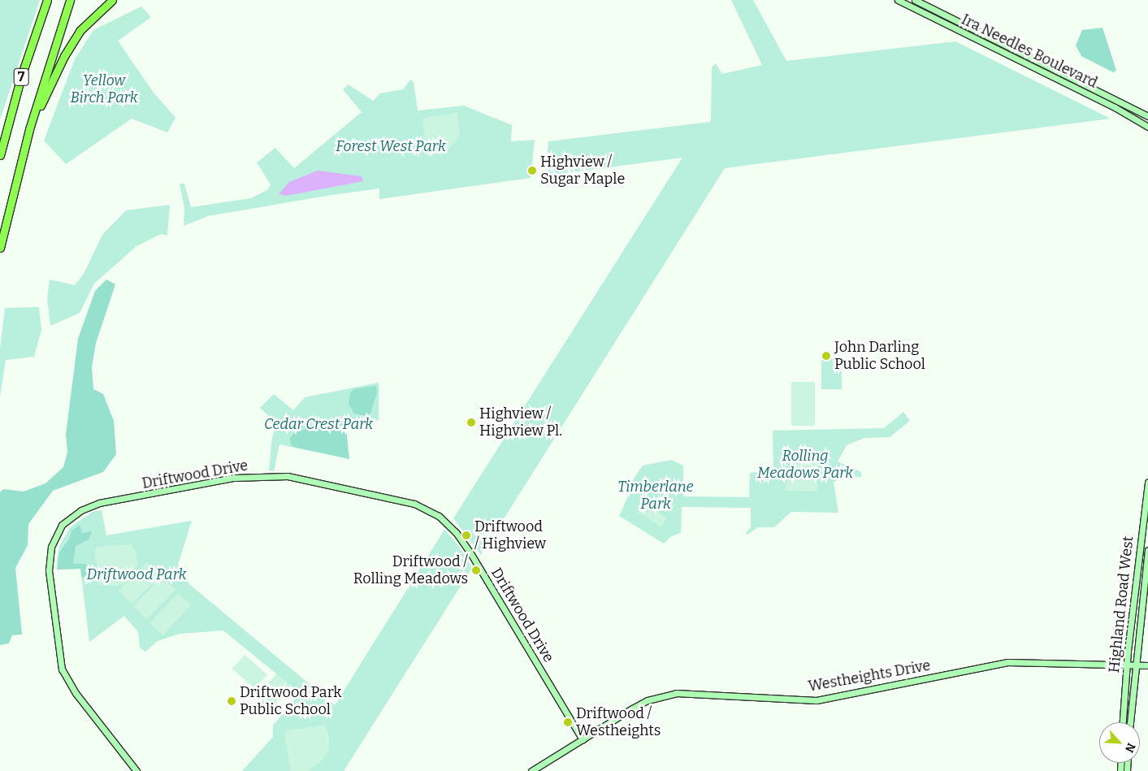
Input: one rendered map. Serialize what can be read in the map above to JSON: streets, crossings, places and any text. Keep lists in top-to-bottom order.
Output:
{
  "streets": {
    "highway": ["7"],
    "street": [
      "Ira Needles Boulevard",
      "Driftwood Drive",
      "Highland Road West",
      "Westheights Drive"
    ]
  },
  "crossings": [
    ["Driftwood Drive", "Westheights Drive"],
    ["Highland Road West", "Westheights Drive"]
  ],
  "parks": [
    "Yellow Birch Park",
    "Forest West Park",
    "Cedar Crest Park",
    "Rolling Meadows Park",
    "Timberlane Park",
    "Driftwood Park"
  ],
  "places": [
    "Highview / Sugar Maple",
    "John Darling Public School",
    "Highview / Highview Pl.",
    "Driftwood / Highview",
    "Driftwood / Rolling Meadows",
    "Driftwood Park Public School",
    "Driftwood / Westheights"
  ],
  "north": "bottom right"
}
